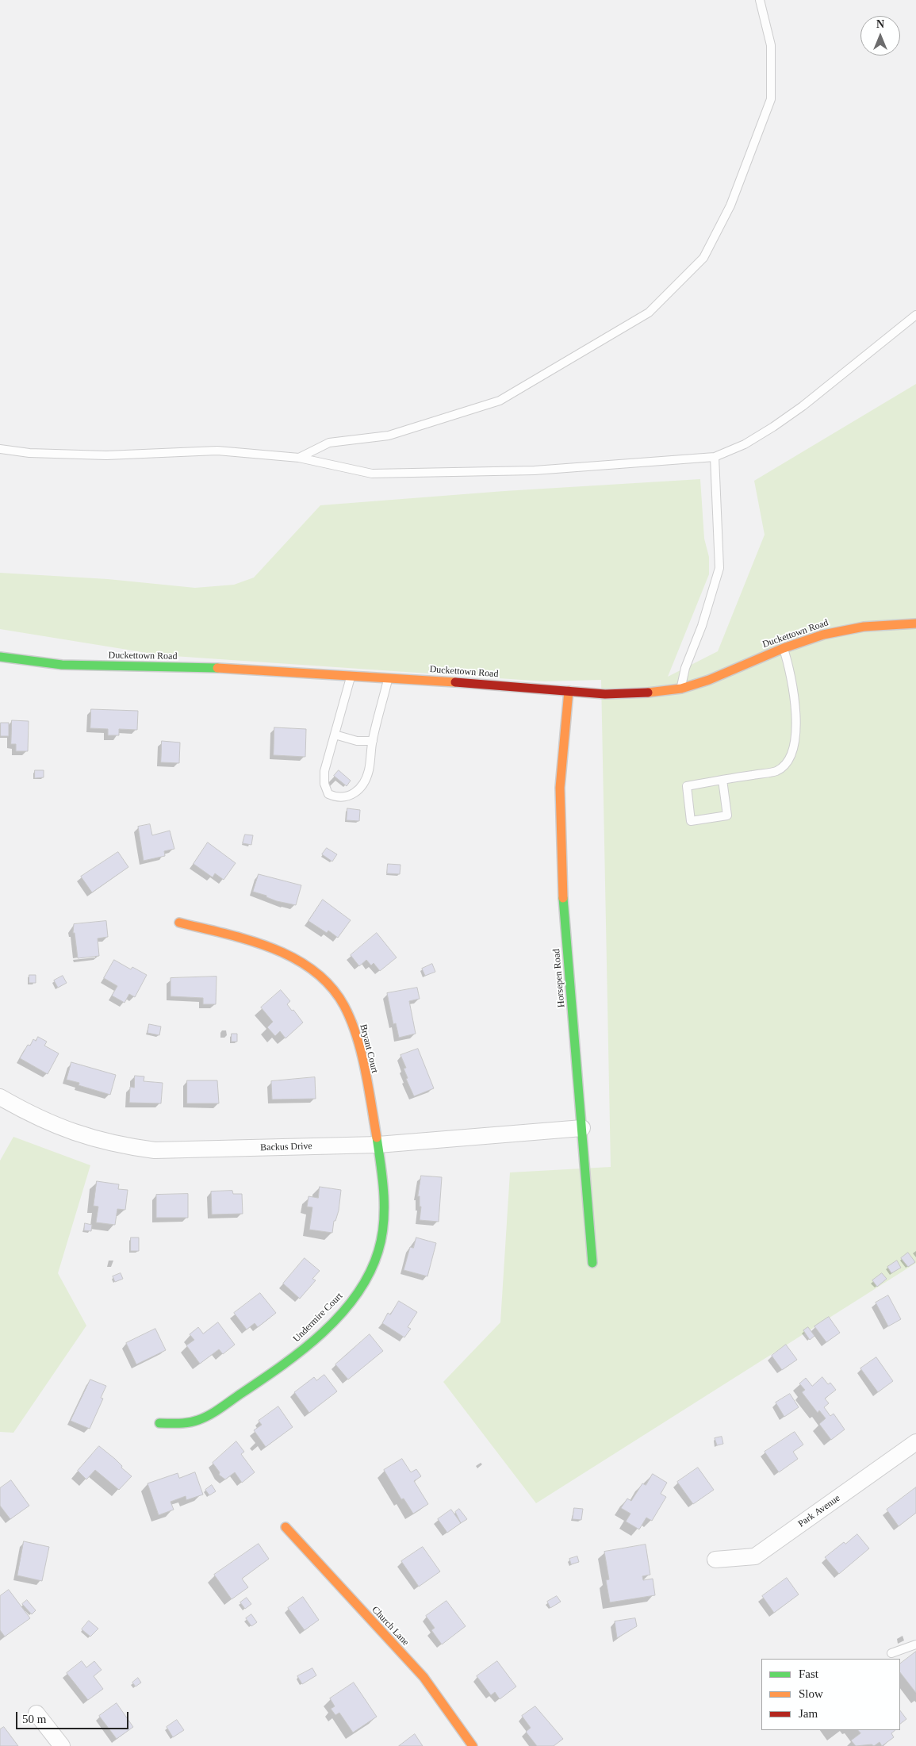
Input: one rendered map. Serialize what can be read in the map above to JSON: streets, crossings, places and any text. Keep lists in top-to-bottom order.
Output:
{
  "streets": {
    "street": [
      "Duckettown Road",
      "Horsepen Road",
      "Bryant Court",
      "Backus Drive",
      "Undermire Court",
      "Park Avenue",
      "Church Lane"
    ]
  },
  "crossings": [
    ["Duckettown Road", "Horsepen Road"],
    ["Horsepen Road", "Backus Drive"],
    ["Bryant Court", "Backus Drive"],
    ["Bryant Court", "Undermire Court"],
    ["Backus Drive", "Undermire Court"]
  ],
  "legend": ["Fast", "Slow", "Jam"],
  "scale_bar": "50 m",
  "north": "top"
}
